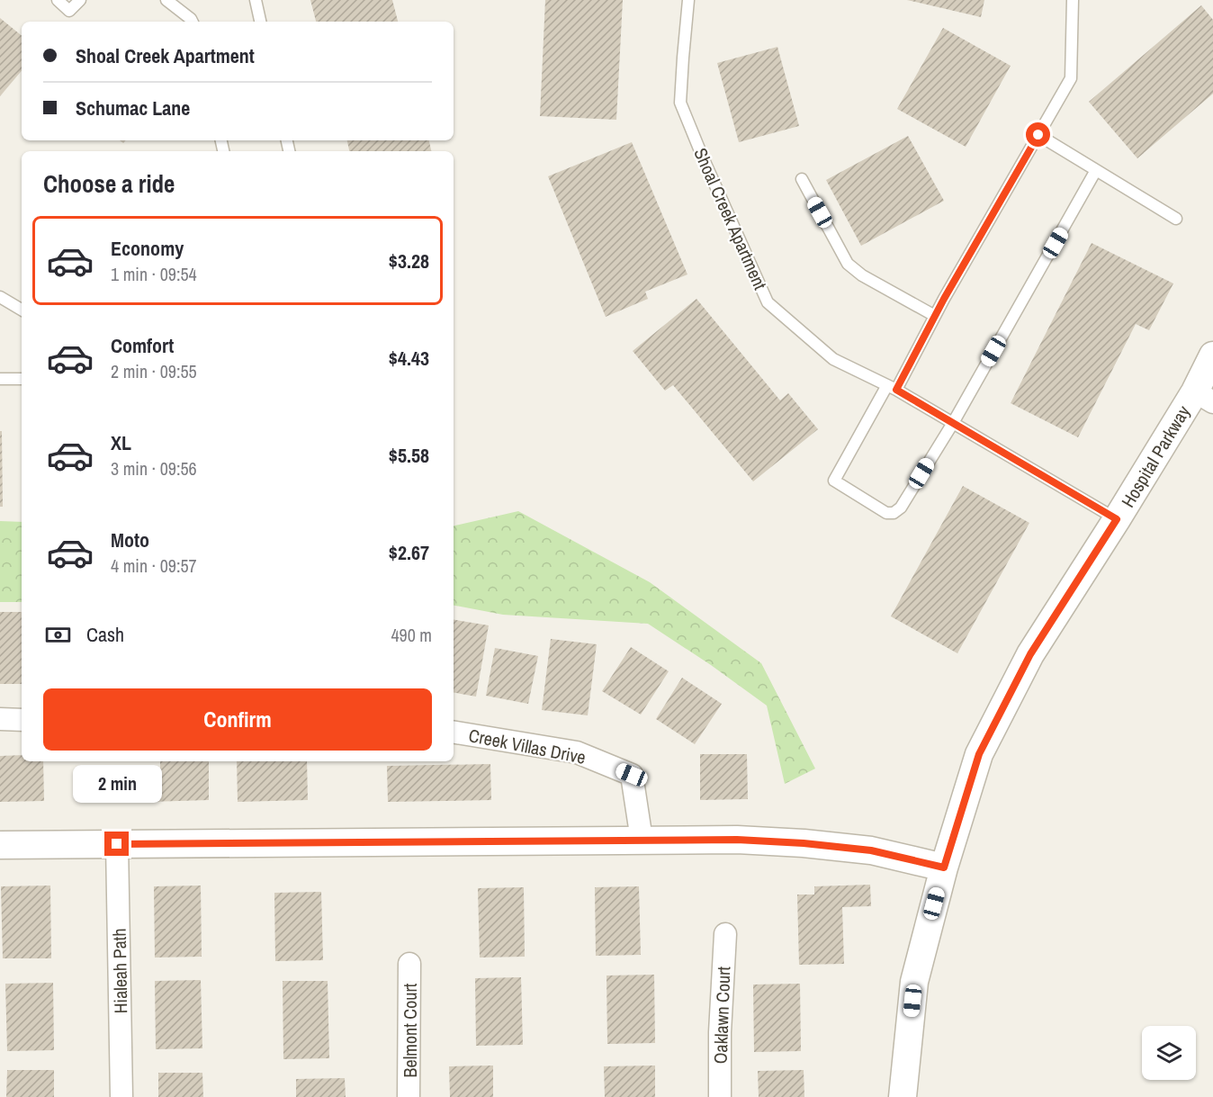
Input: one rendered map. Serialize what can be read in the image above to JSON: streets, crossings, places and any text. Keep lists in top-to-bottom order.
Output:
{
  "streets": {
    "street": [
      "Hospital Parkway",
      "Creek Villas Drive",
      "Hialeah Path",
      "Oaklawn Court",
      "Belmont Court"
    ],
    "lane": ["Shoal Creek Apartment"]
  },
  "crossings": [
    ["Shoal Creek Apartment", "Hospital Parkway"]
  ],
  "page": {
    "banner": ["Shoal Creek Apartment", "Schumac Lane"],
    "heading": "Choose a ride",
    "list": [
      {
        "name": "Economy",
        "note": "1 min · 09:54",
        "value": "$3.28"
      },
      {
        "name": "Comfort",
        "note": "2 min · 09:55",
        "value": "$4.43"
      },
      {
        "name": "XL",
        "note": "3 min · 09:56",
        "value": "$5.58"
      },
      {
        "name": "Moto",
        "note": "4 min · 09:57",
        "value": "$2.67"
      }
    ],
    "pay": ["Cash", "490 m"],
    "buttons": "Confirm",
    "bubble": "2 min"
  }
}
